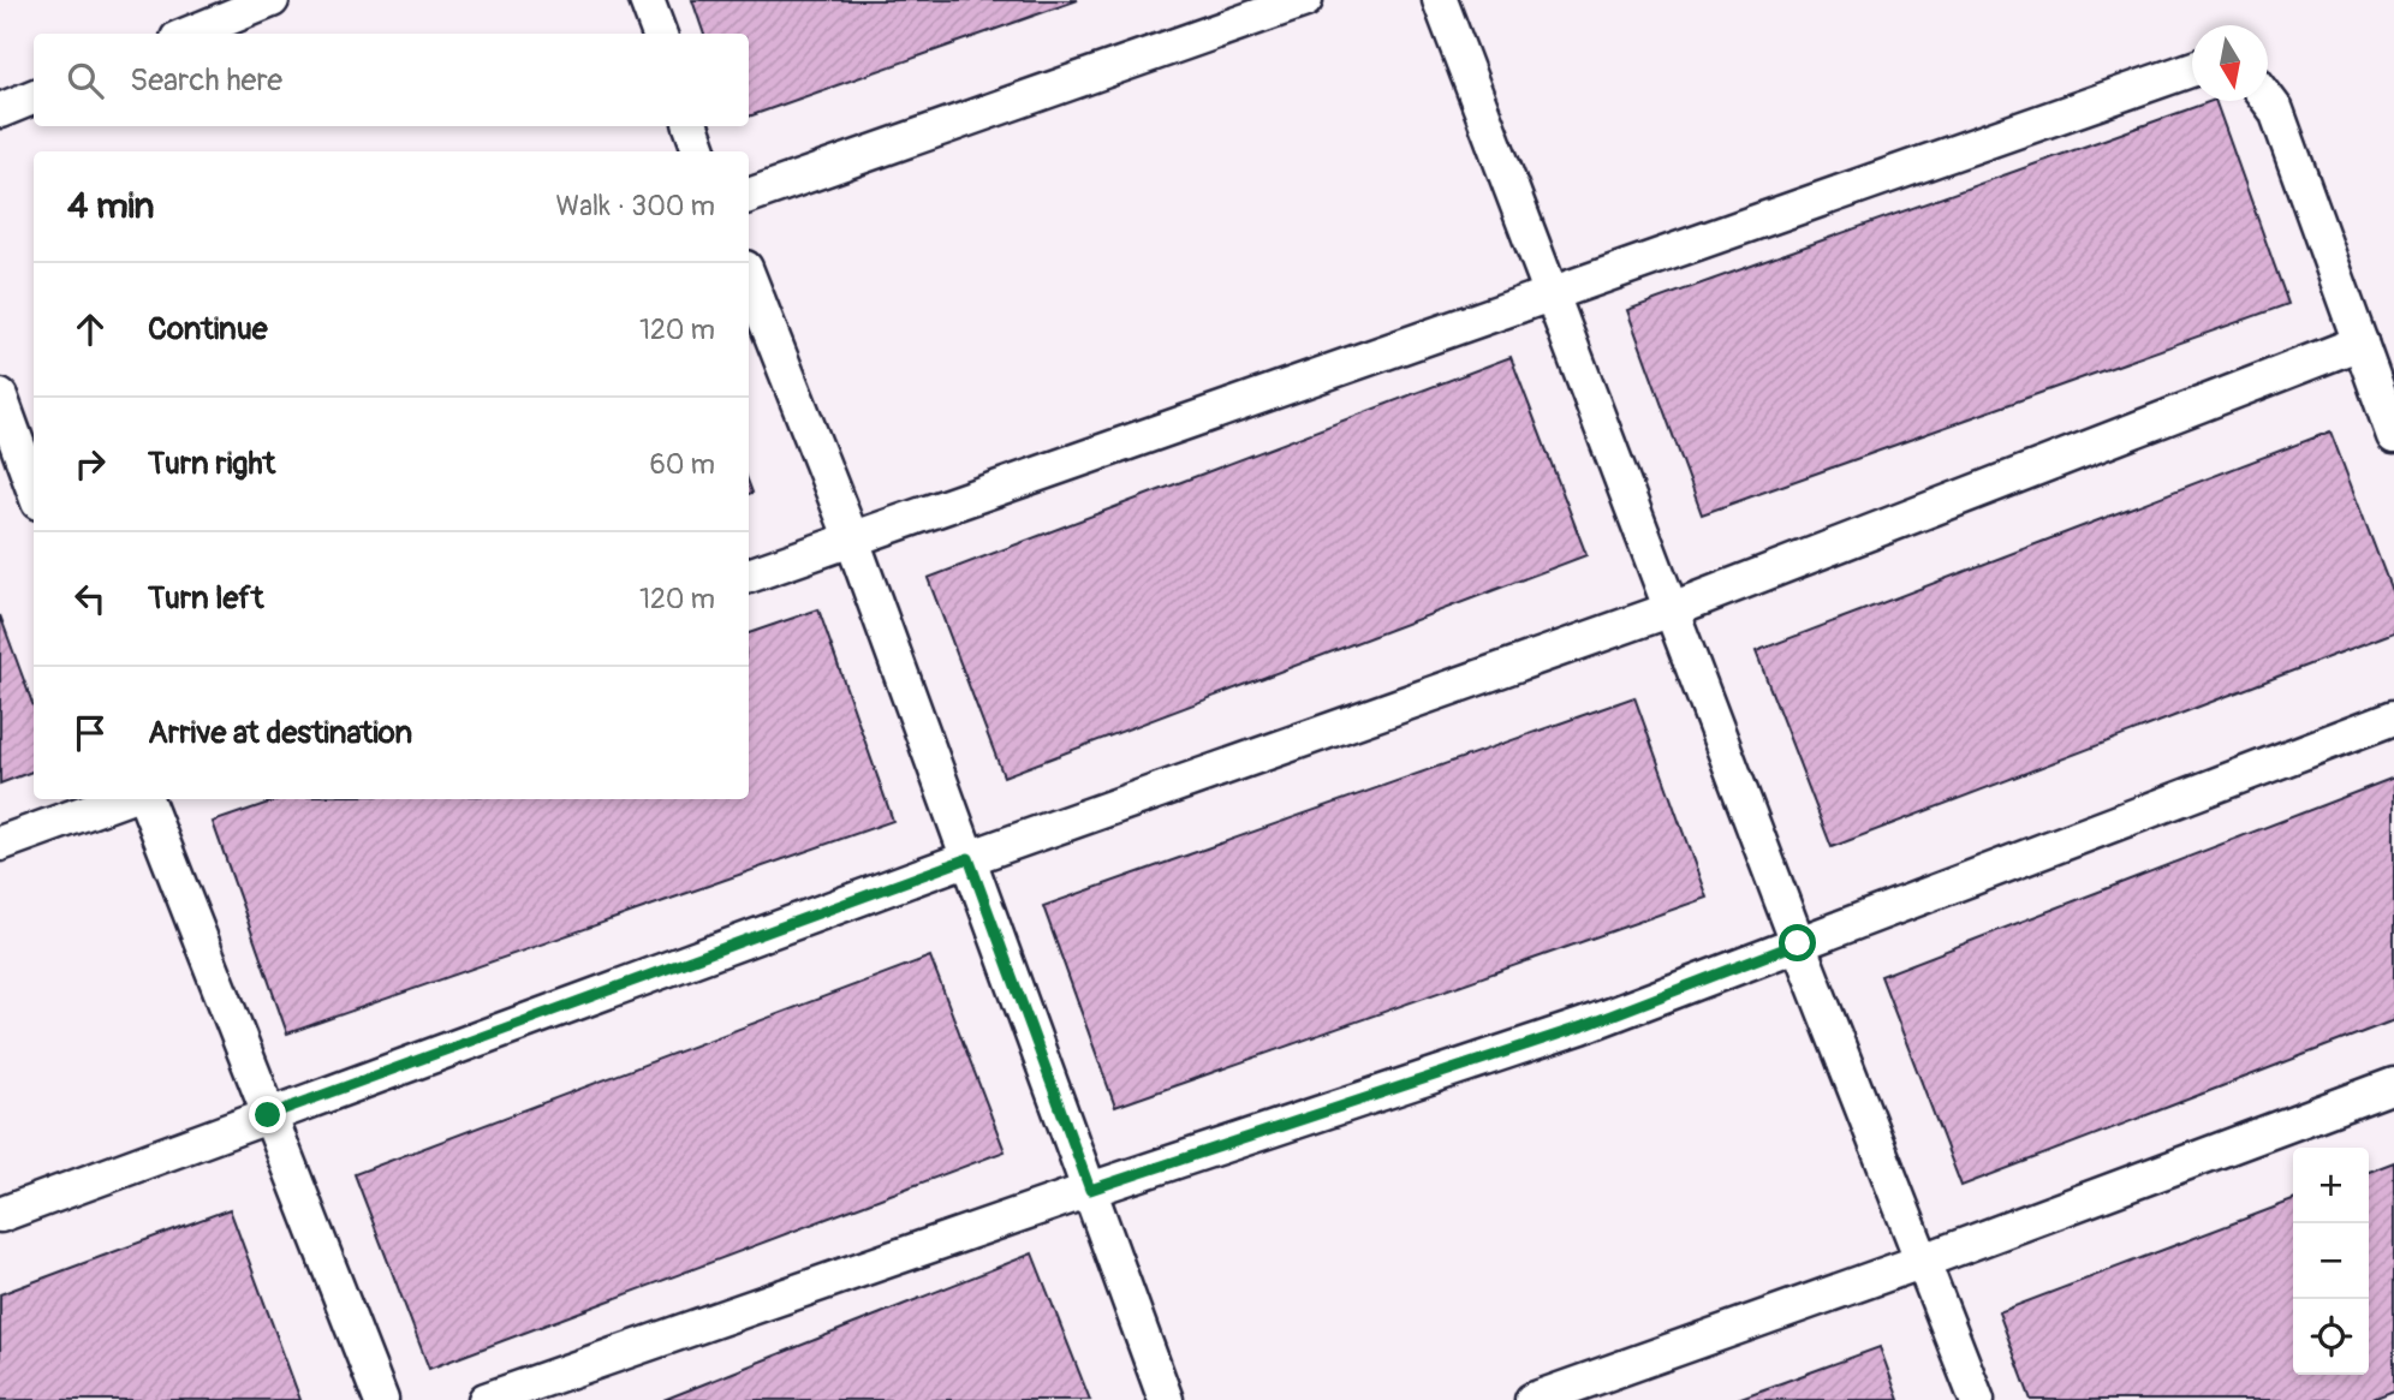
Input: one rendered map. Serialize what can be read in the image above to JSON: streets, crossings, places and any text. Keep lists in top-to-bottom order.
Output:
{
  "north": "bottom",
  "page": {
    "search": "Search here",
    "heading": ["4 min", "Walk · 300 m"],
    "list": [
      ["Continue", "120 m"],
      ["Turn right", "60 m"],
      ["Turn left", "120 m"],
      "Arrive at destination"
    ],
    "map_buttons": ["+", "−"]
  }
}
